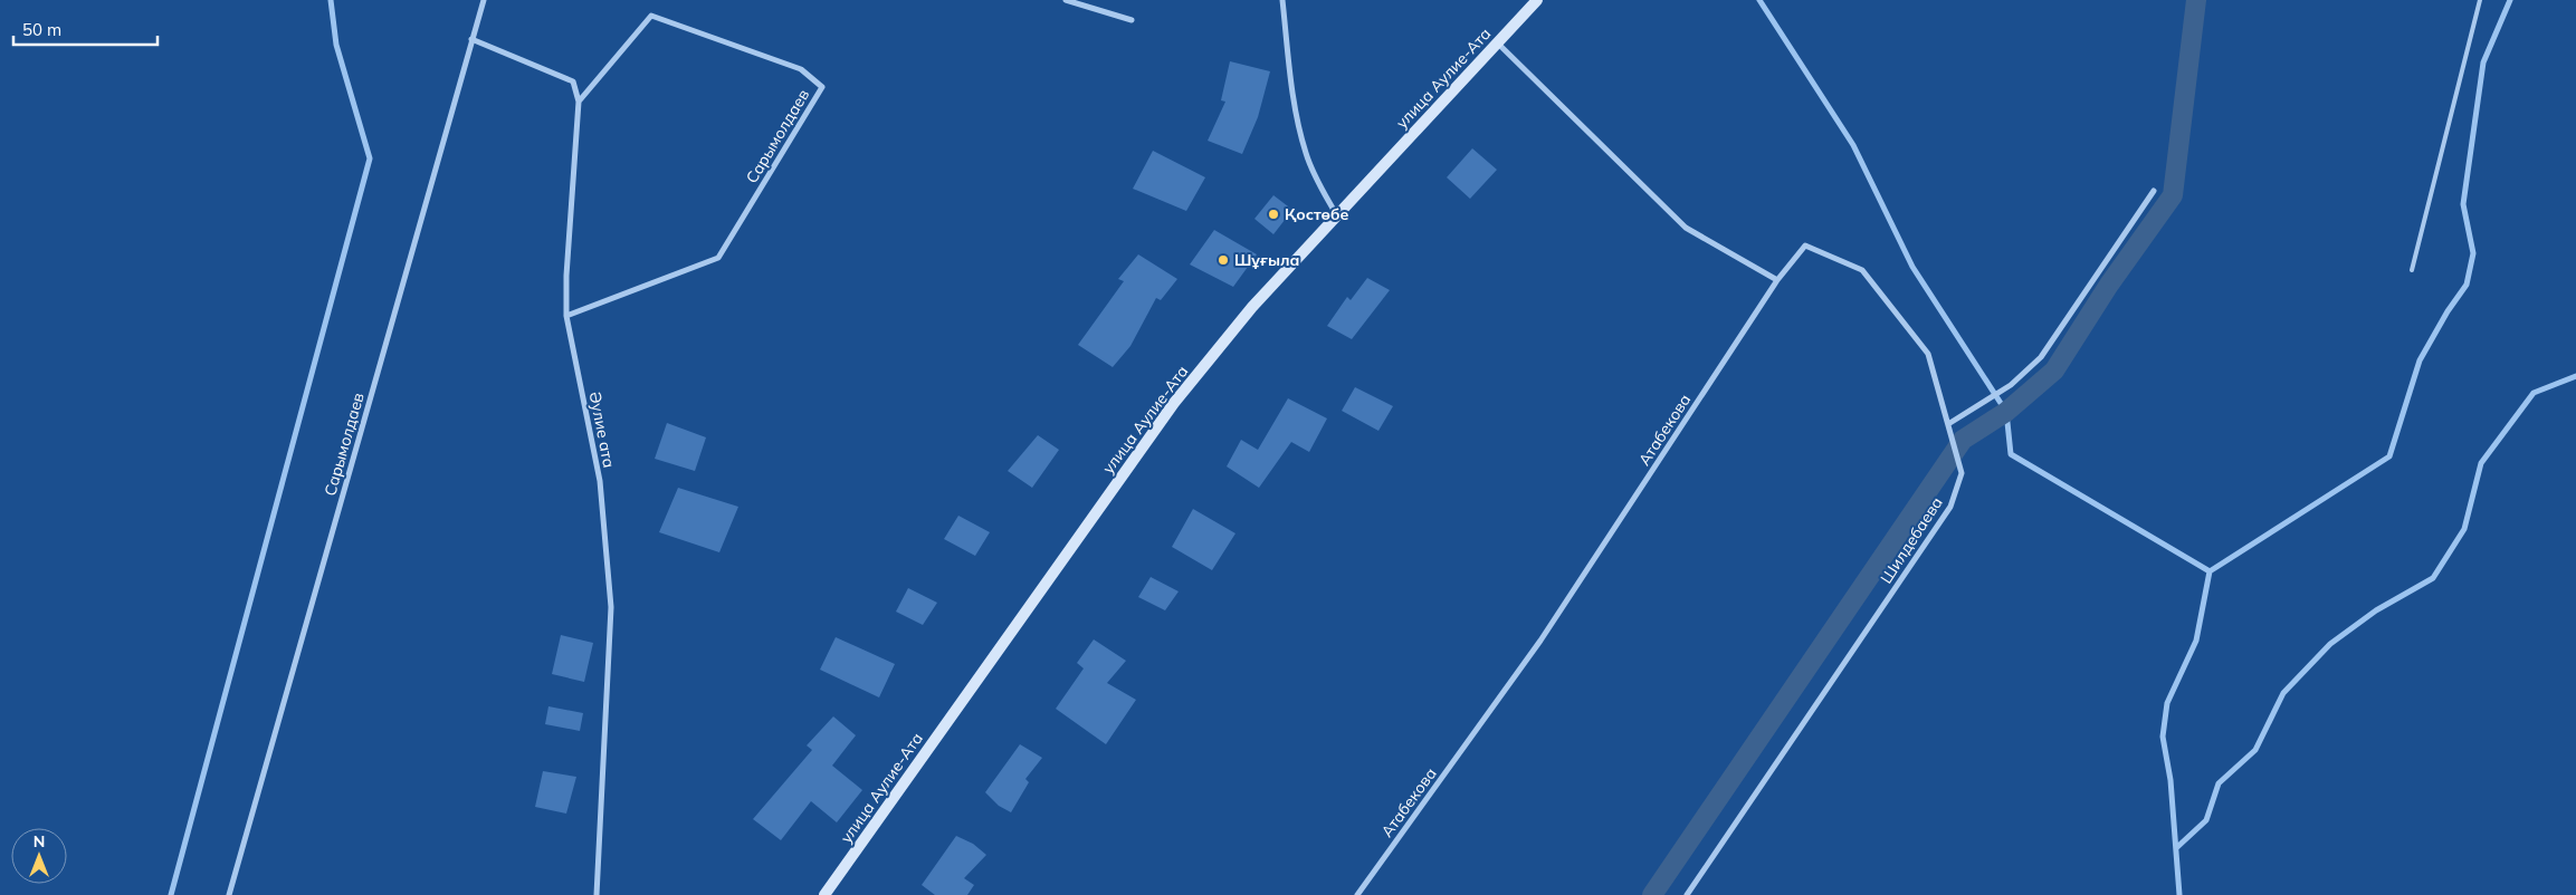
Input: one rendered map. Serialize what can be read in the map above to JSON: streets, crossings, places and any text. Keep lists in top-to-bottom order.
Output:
{
  "streets": {
    "main road": ["улица Аулие-Ата"],
    "street": [
      "Сарымолдаев",
      "Әулие ата",
      "Атабекова",
      "Шилдебаева"
    ]
  },
  "crossings": [
    ["Сарымолдаев", "Әулие ата"],
    ["Атабекова", "Шилдебаева"]
  ],
  "places": ["Қостөбе", "Шұғыла"],
  "scale_bar": "50 m",
  "north": "top"
}
